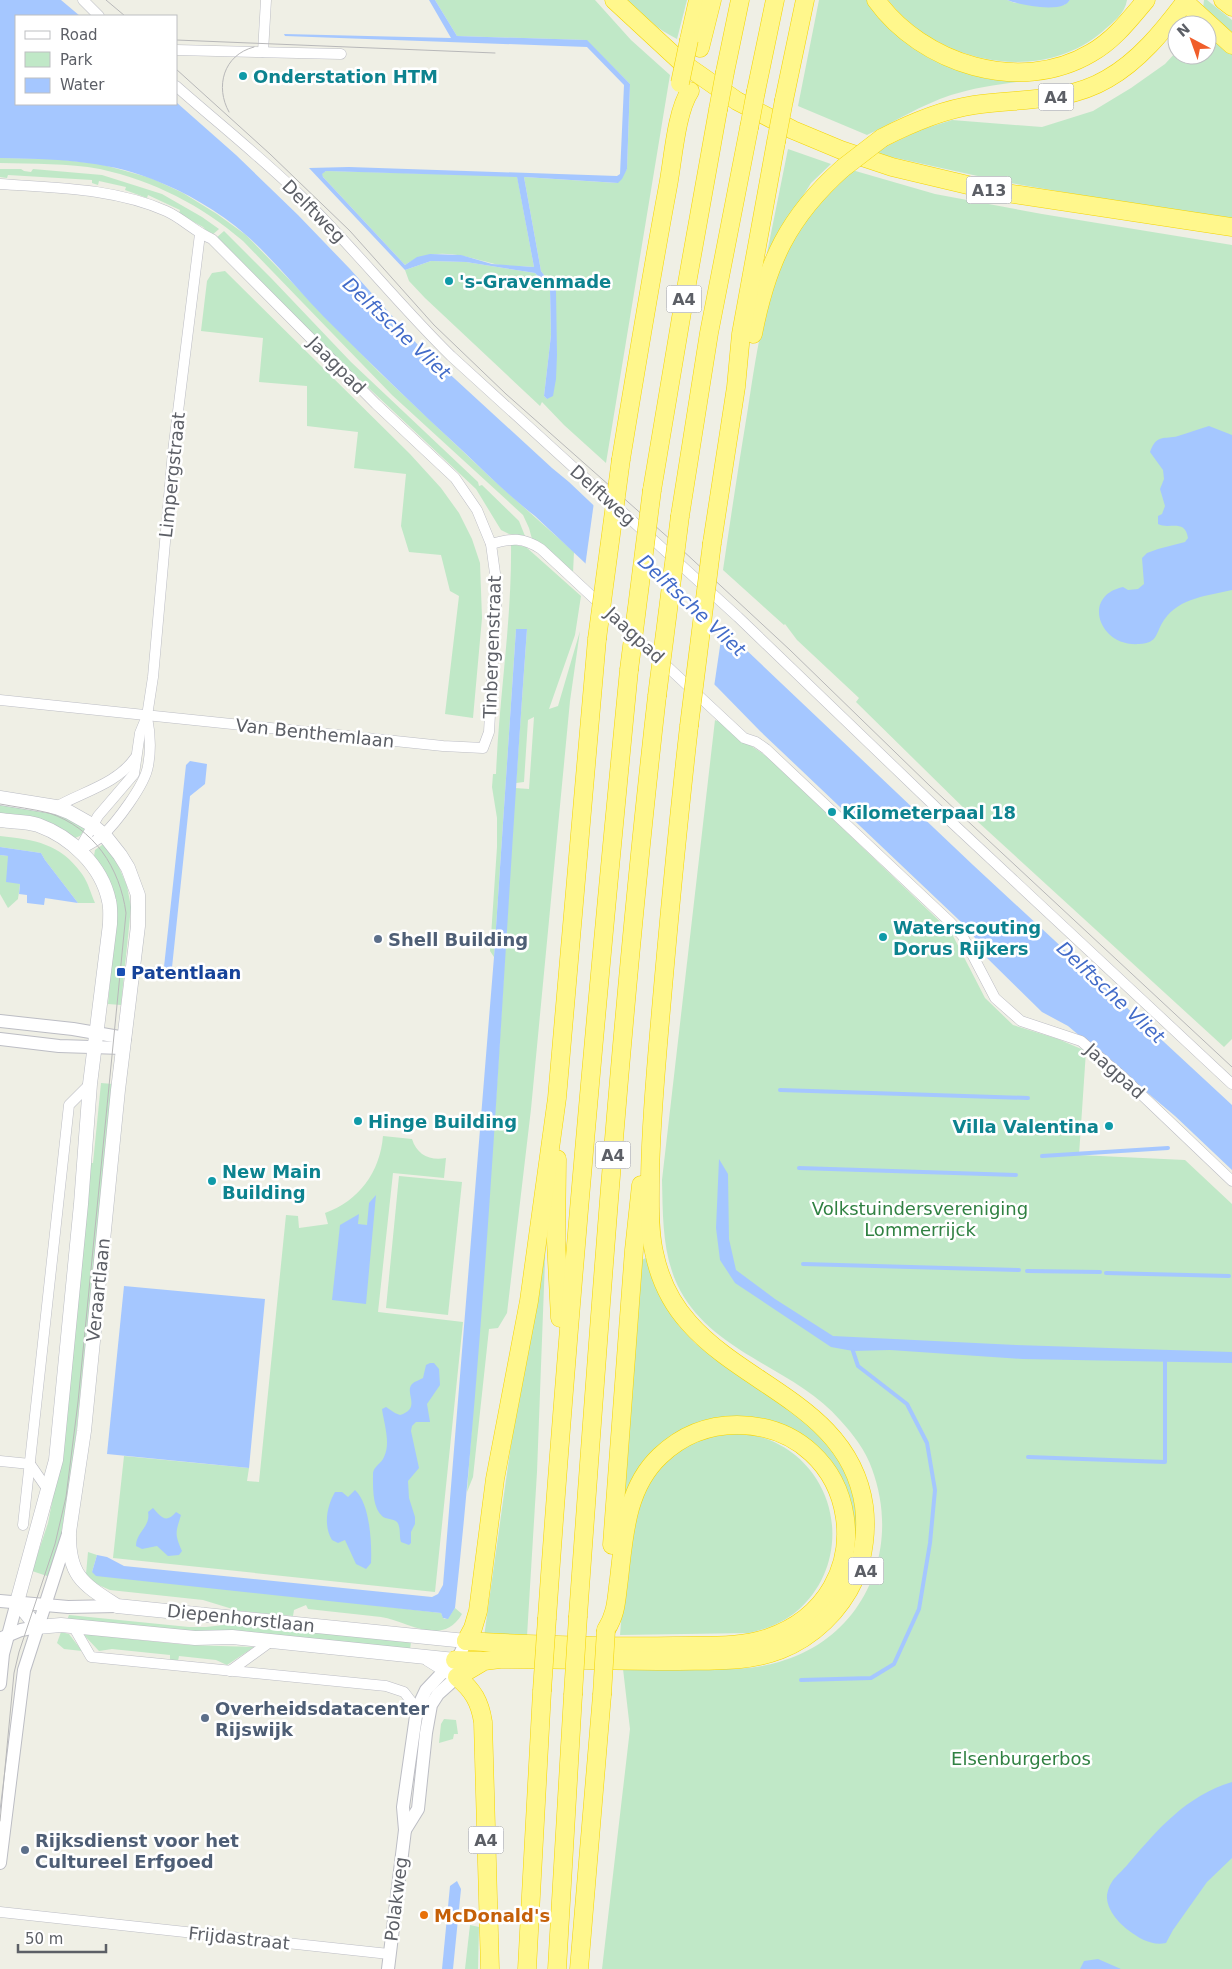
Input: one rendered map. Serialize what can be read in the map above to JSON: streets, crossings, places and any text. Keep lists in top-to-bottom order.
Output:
{
  "streets": {
    "highway": ["A4", "A13"],
    "main road": ["Veraartlaan", "Diepenhorstlaan"],
    "street": [
      "Delftweg",
      "Jaagpad",
      "Limpergstraat",
      "Tinbergenstraat",
      "Van Benthemlaan",
      "Polakweg",
      "Frijdastraat"
    ]
  },
  "crossings": [
    ["A4", "Diepenhorstlaan"],
    ["A4", "Polakweg"],
    ["Jaagpad", "Limpergstraat"],
    ["Jaagpad", "Tinbergenstraat"],
    ["Limpergstraat", "Van Benthemlaan"],
    ["Limpergstraat", "Veraartlaan"],
    ["Tinbergenstraat", "Van Benthemlaan"],
    ["Veraartlaan", "Diepenhorstlaan"],
    ["Diepenhorstlaan", "Polakweg"],
    ["Polakweg", "Frijdastraat"]
  ],
  "water": ["Delftsche Vliet"],
  "parks": ["Volkstuindersvereniging Lommerrijck", "Elsenburgerbos"],
  "places": {
    "other": [
      "Onderstation HTM",
      "'s-Gravenmade",
      "Kilometerpaal 18",
      "Waterscouting Dorus Rijkers",
      "Shell Building",
      "Hinge Building",
      "Villa Valentina",
      "New Main Building",
      "Overheidsdatacenter Rijswijk",
      "Rijksdienst voor het Cultureel Erfgoed",
      "McDonald's"
    ],
    "transit": ["Patentlaan"]
  },
  "legend": ["Road", "Park", "Water"],
  "scale_bar": "50 m",
  "north": "top left"
}
